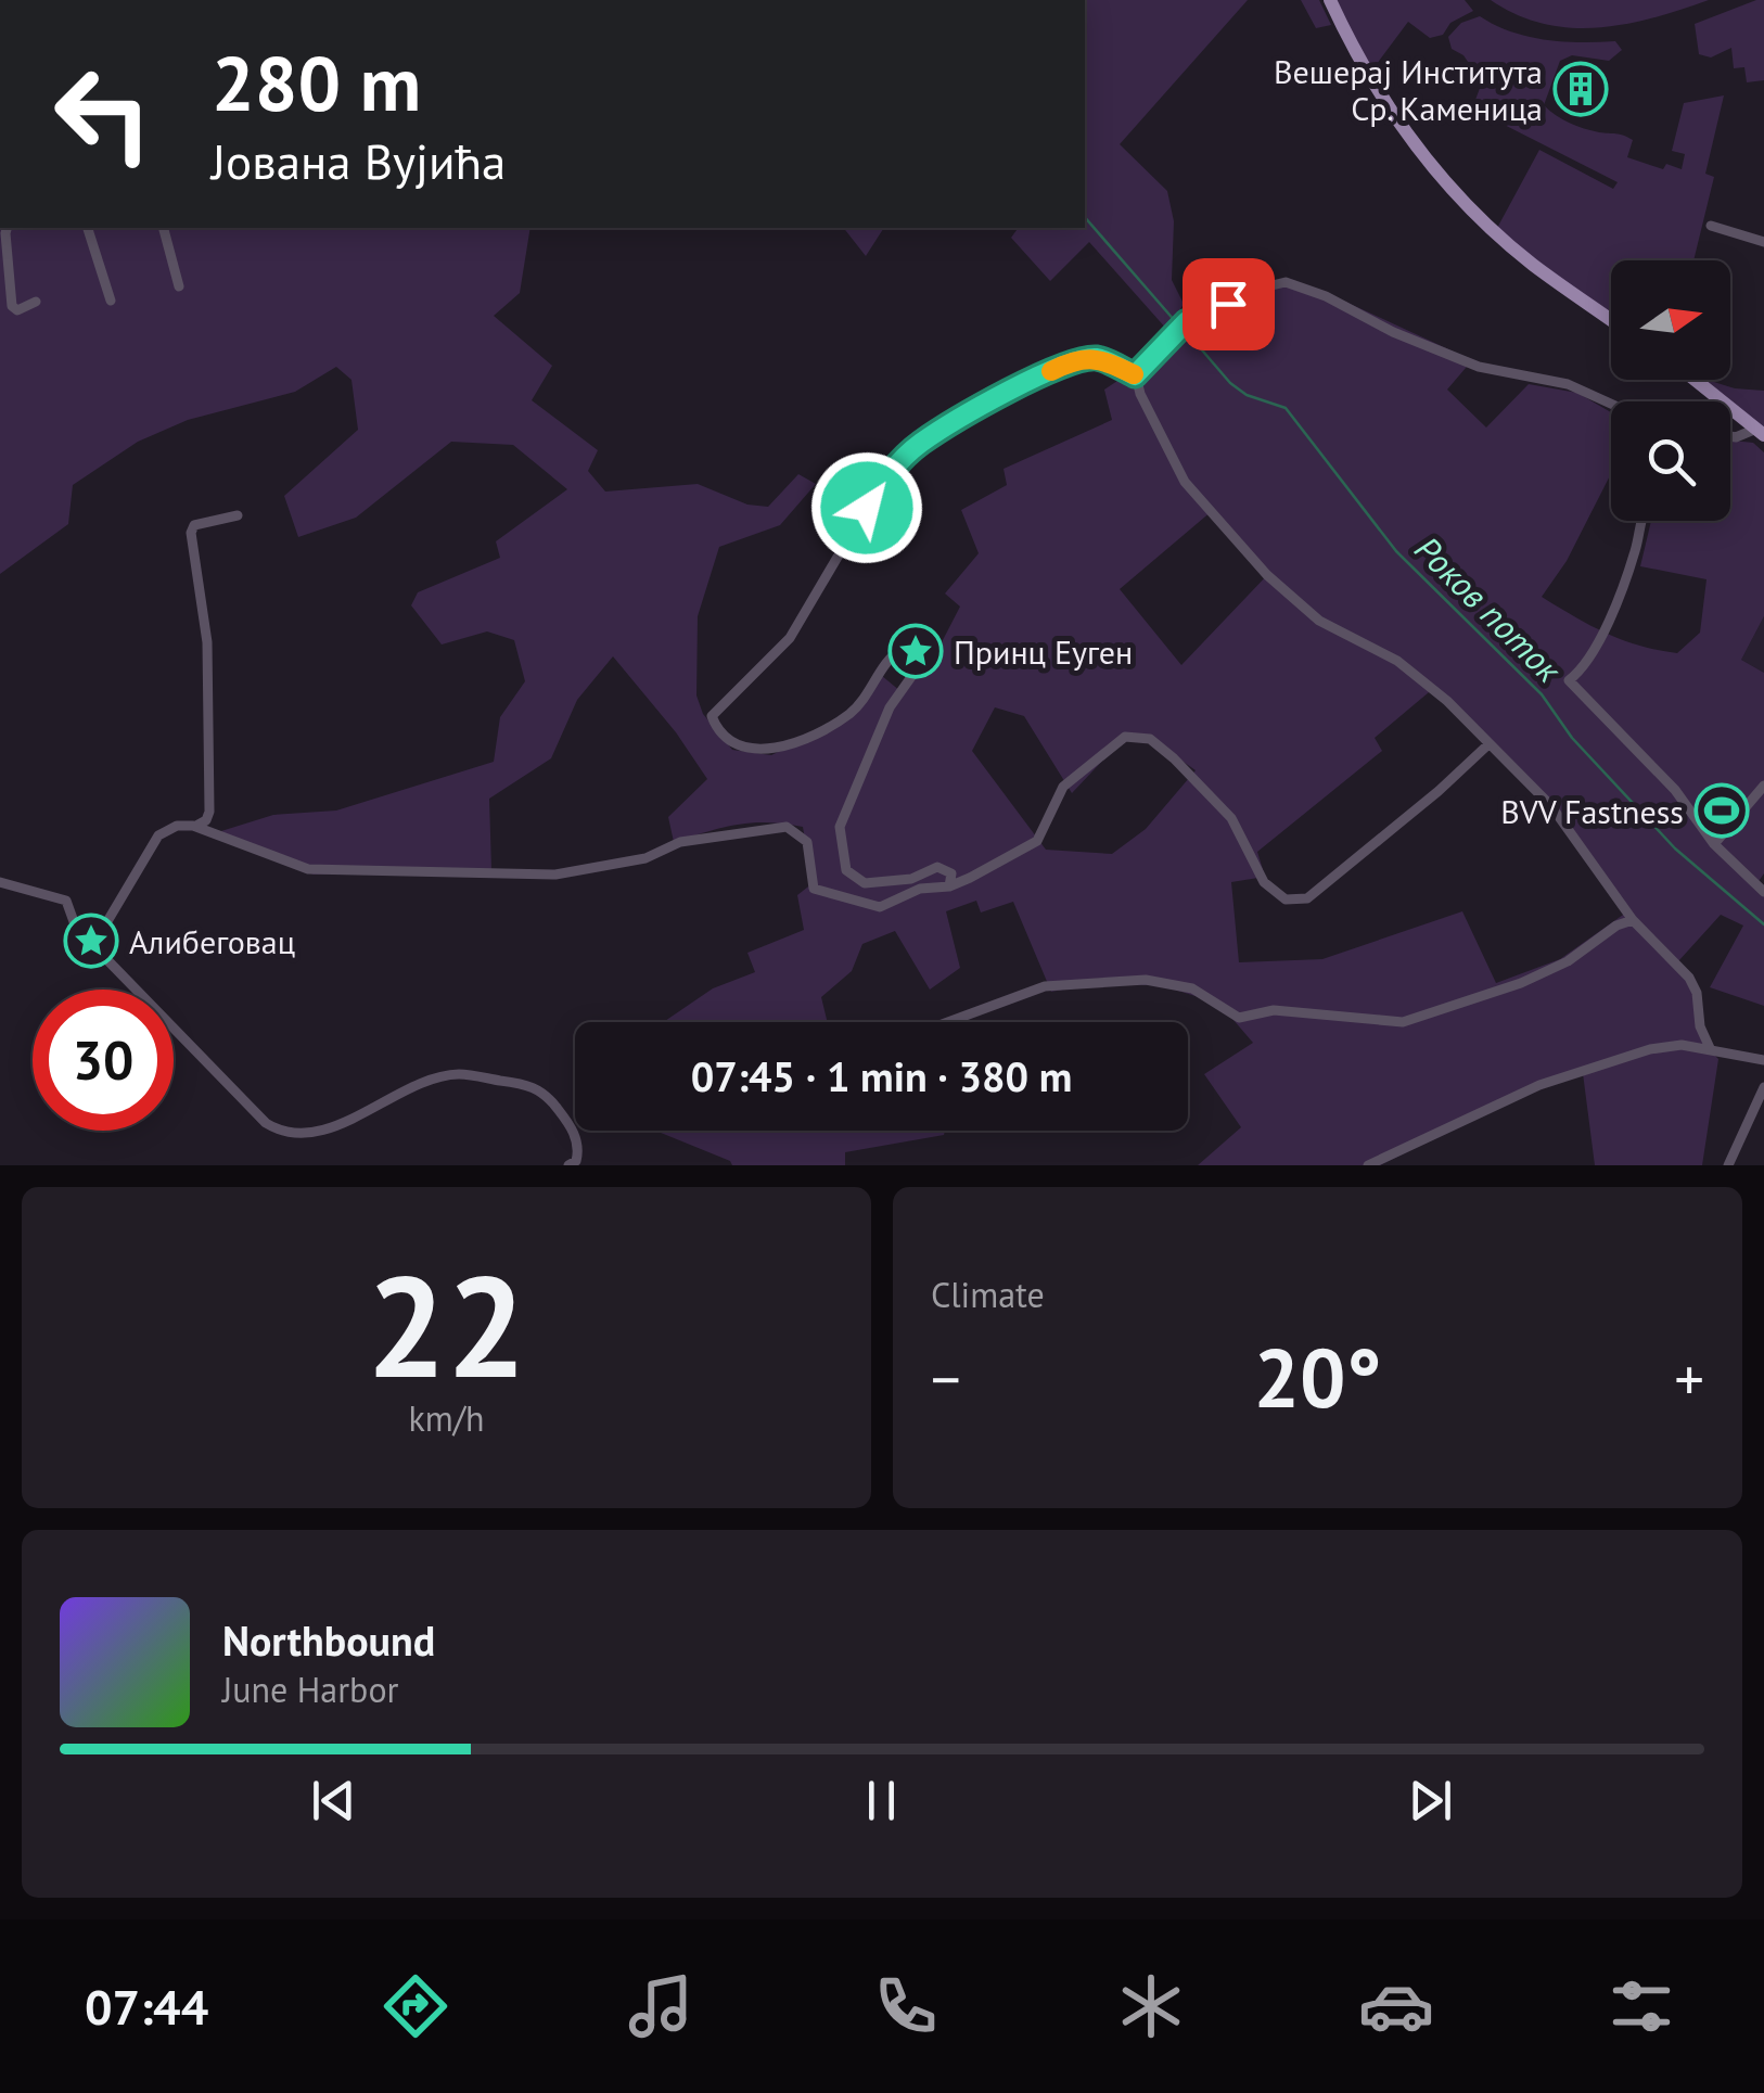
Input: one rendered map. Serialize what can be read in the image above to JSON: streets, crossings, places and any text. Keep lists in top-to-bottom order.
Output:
{
  "water": ["Роков поток"],
  "places": {
    "building": ["Вешерај Института Ср. Каменица"],
    "place": ["Принц Еуген", "Алибеговац"],
    "sports": ["BVV Fastness"]
  },
  "north": "right",
  "page": {
    "turn": ["280 m", "Јована Вујића"],
    "limit": "30",
    "trip": "07:45 · 1 min · 380 m",
    "tile": [
      ["22", "km/h"],
      "Climate"
    ],
    "heat": ["−", "20°", "+"],
    "song": ["Northbound", "June Harbor"],
    "tabs": "07:44"
  }
}
